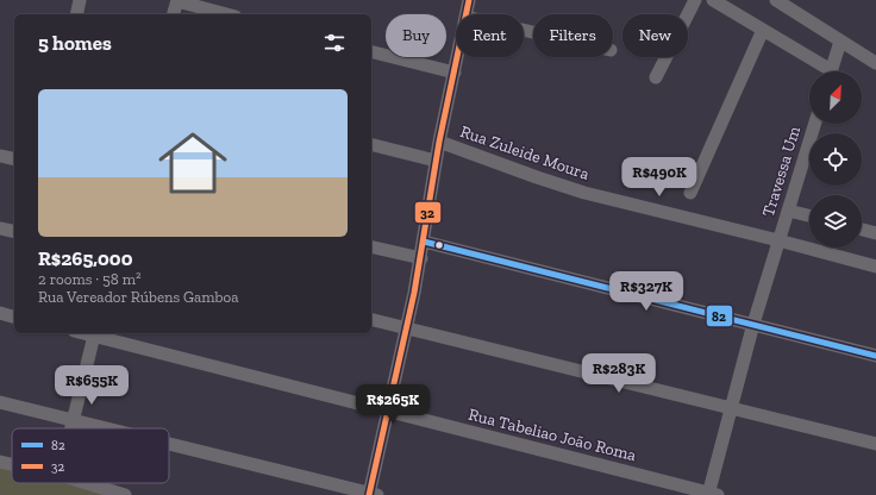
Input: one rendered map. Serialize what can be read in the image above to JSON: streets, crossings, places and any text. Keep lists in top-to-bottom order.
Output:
{
  "streets": {
    "street": ["Rua Zuleide Moura", "Travessa Um", "Rua Tabeliao João Roma"]
  },
  "crossings": [
    ["Rua Zuleide Moura", "Travessa Um"],
    ["Travessa Um", "Rua Tabeliao João Roma"]
  ],
  "lines": ["transit line 32", "transit line 82"],
  "legend": ["82", "32"],
  "north": "top right",
  "page": {
    "chip": [
      "Buy",
      "Rent",
      "Filters",
      "New"
    ],
    "heading": "5 homes",
    "list": [
      {
        "name": "R$265,000",
        "note": "2 rooms · 58 m² · Rua Vereador Rúbens Gamboa"
      }
    ],
    "price": [
      "R$490K",
      "R$327K",
      "R$283K",
      "R$655K",
      "R$265K"
    ]
  }
}
